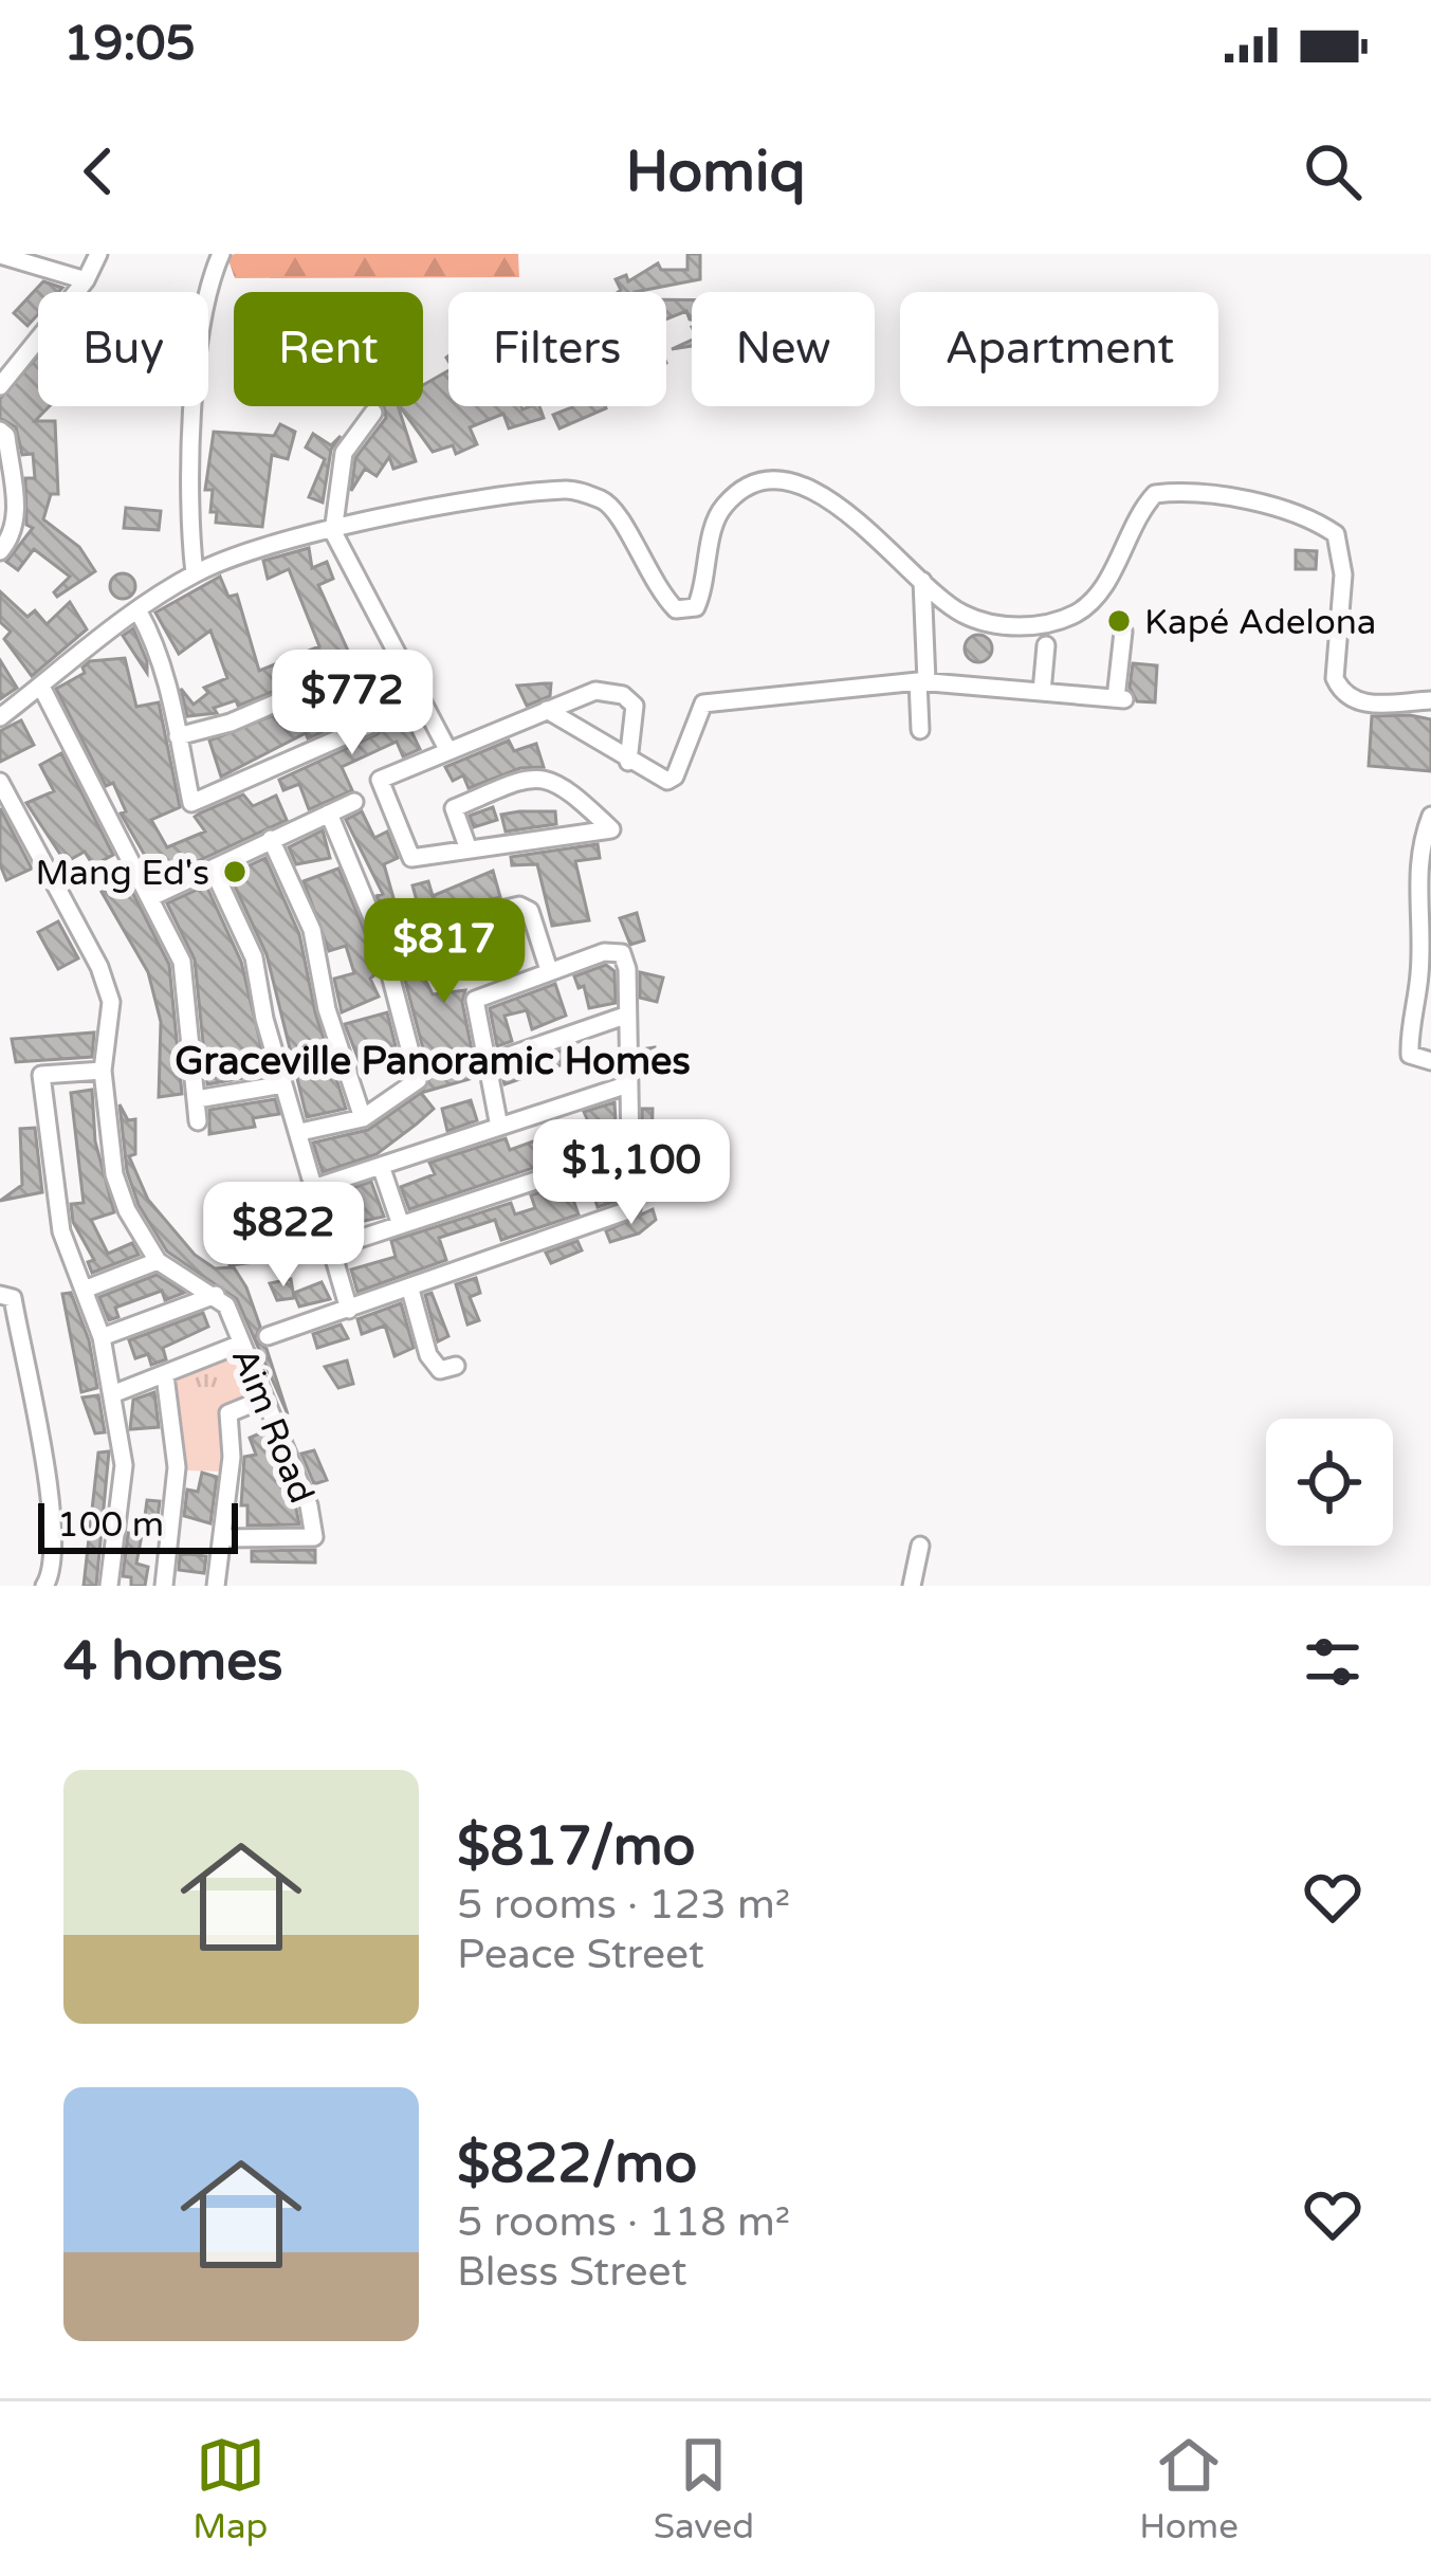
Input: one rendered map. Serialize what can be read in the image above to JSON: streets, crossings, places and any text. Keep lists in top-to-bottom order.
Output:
{
  "streets": {
    "street": ["Aim Road"]
  },
  "districts": ["Graceville Panoramic Homes"],
  "places": ["Kapé Adelona", "Mang Ed's"],
  "scale_bar": "100 m",
  "page": {
    "status": "19:05",
    "header": "Homiq",
    "chip": [
      "Buy",
      "Rent",
      "Filters",
      "New",
      "Apartment"
    ],
    "price": [
      "$772",
      "$817",
      "$1,100",
      "$822"
    ],
    "scale": "100 m",
    "heading": "4 homes",
    "list": [
      {
        "name": "$817/mo",
        "note": "5 rooms · 123 m² · Peace Street"
      },
      {
        "name": "$822/mo",
        "note": "5 rooms · 118 m² · Bless Street"
      }
    ],
    "tabs": ["Map", "Saved", "Home"]
  }
}
